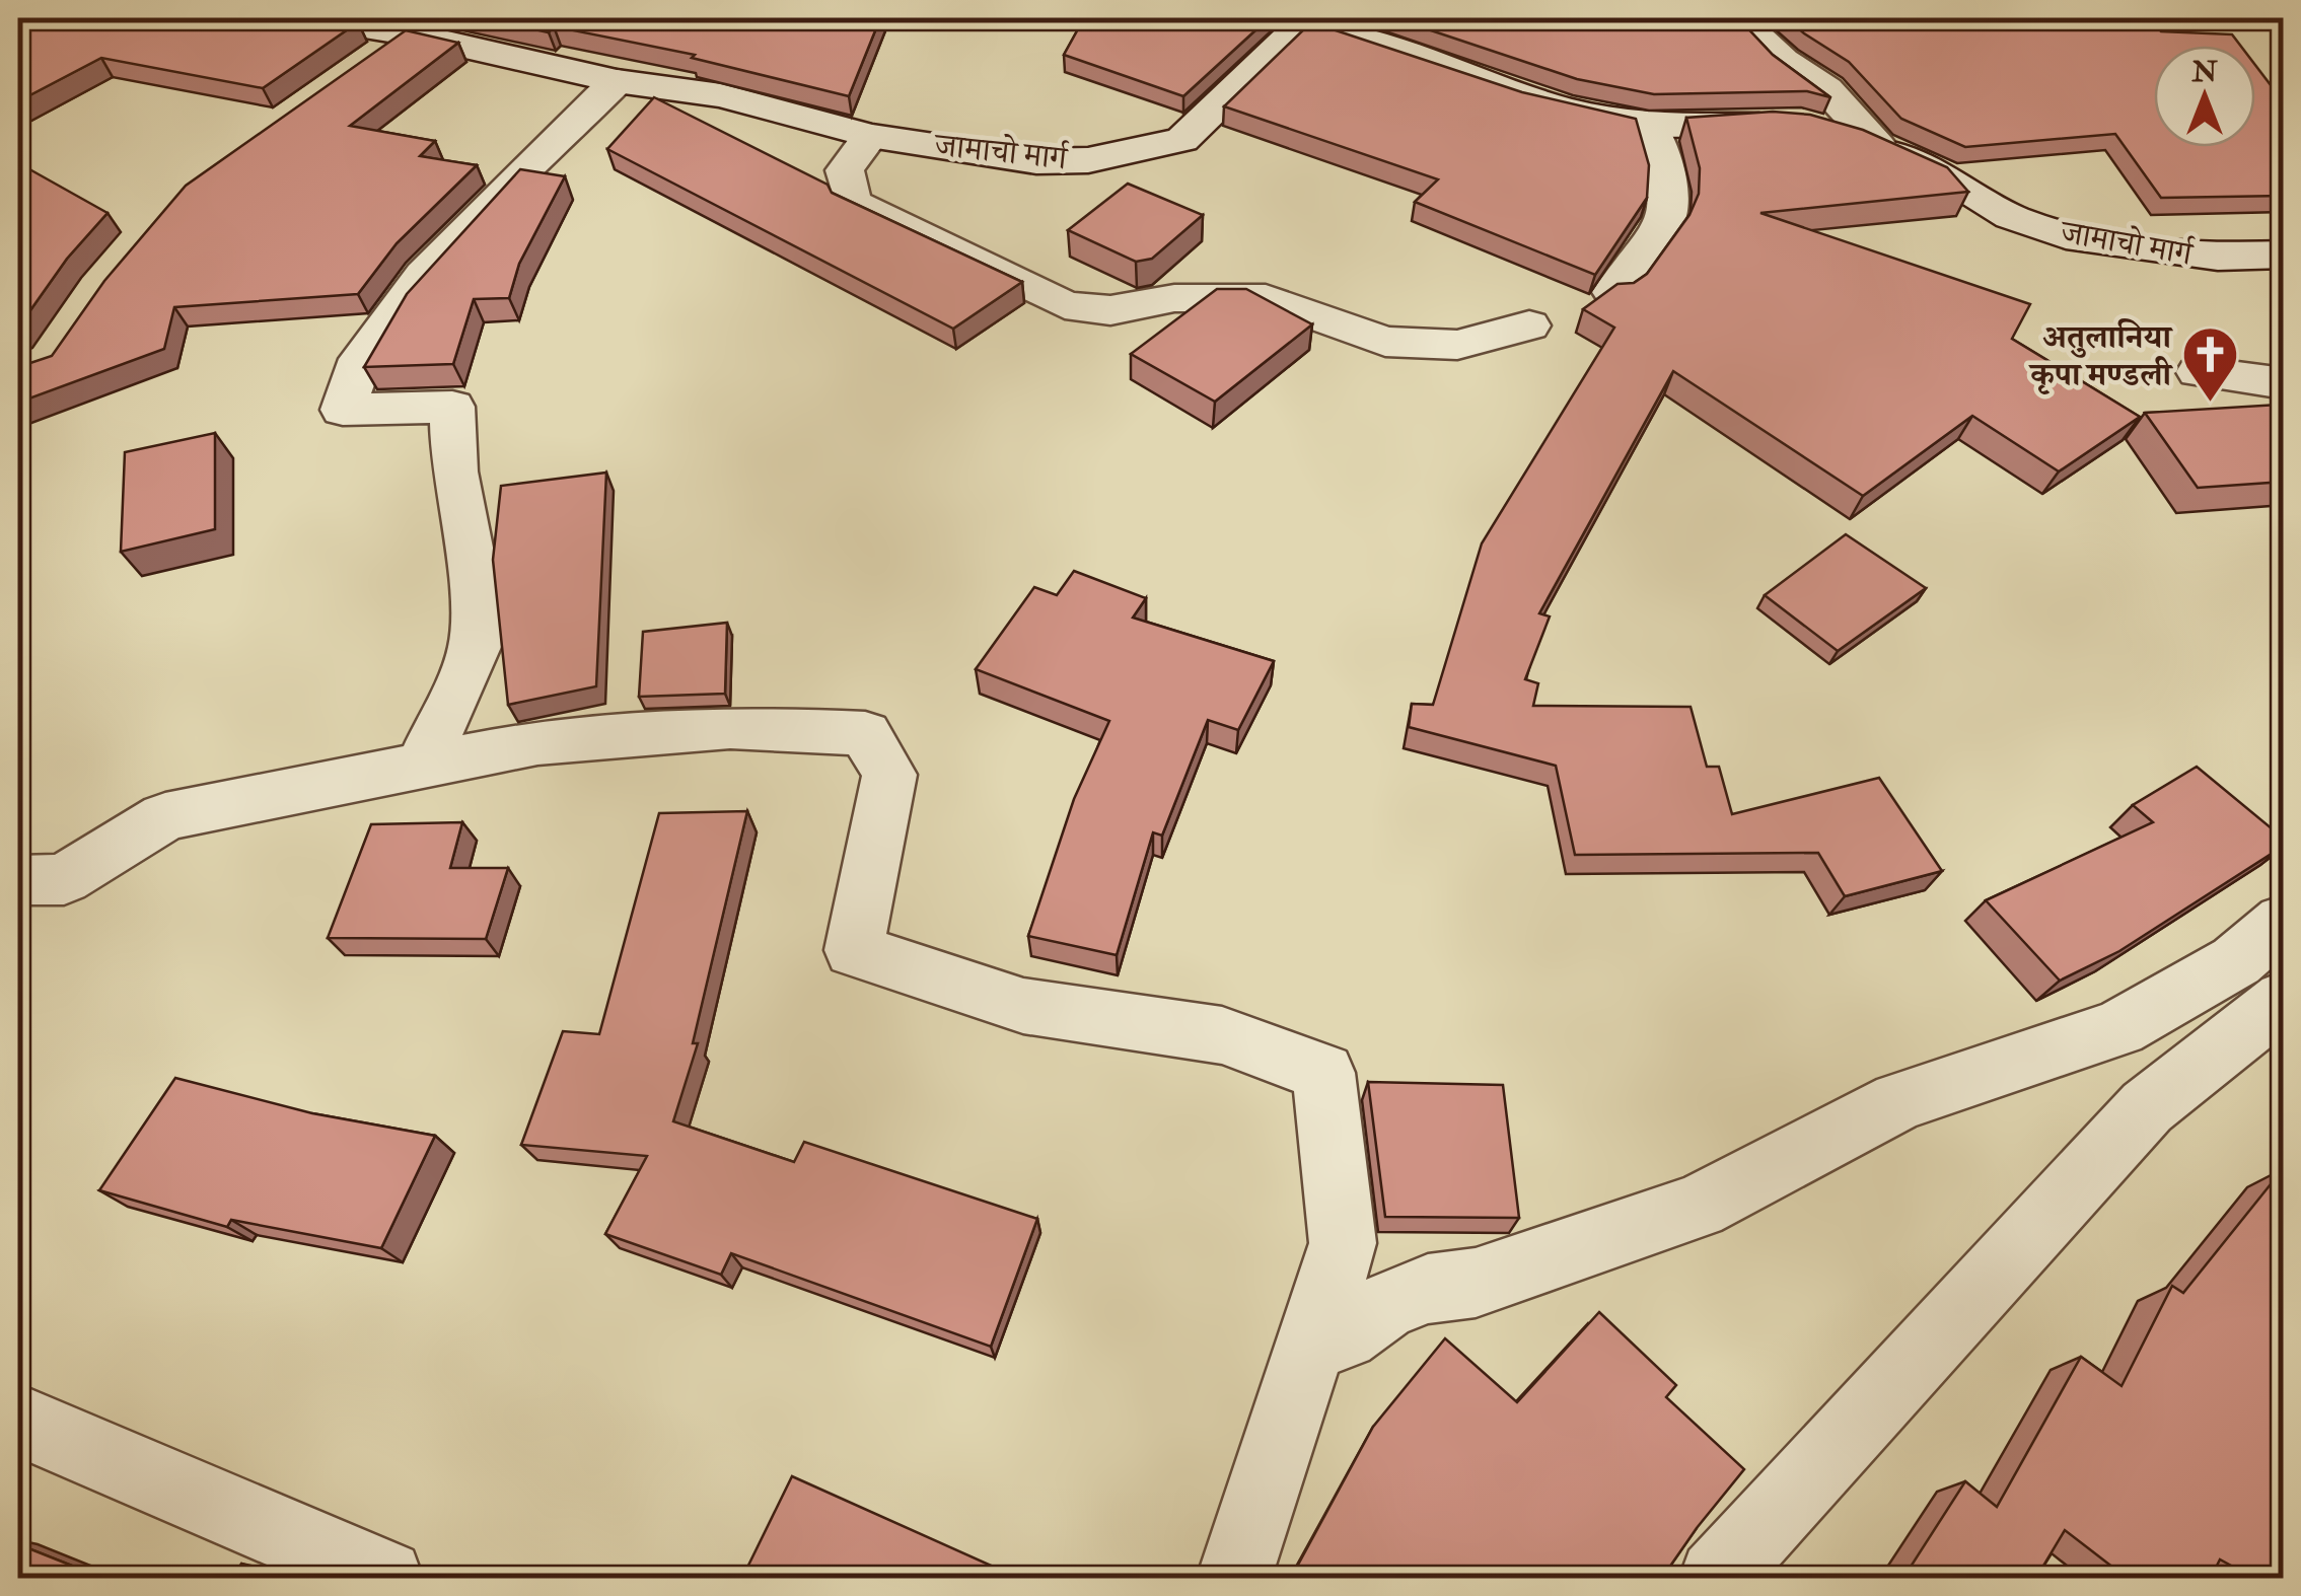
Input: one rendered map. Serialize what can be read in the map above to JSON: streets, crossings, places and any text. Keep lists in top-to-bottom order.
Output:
{
  "streets": {
    "street": ["जामाचो मार्ग"]
  },
  "places": {
    "church": ["अतुलानिया कृपा मण्डली"]
  },
  "north": "top"
}
